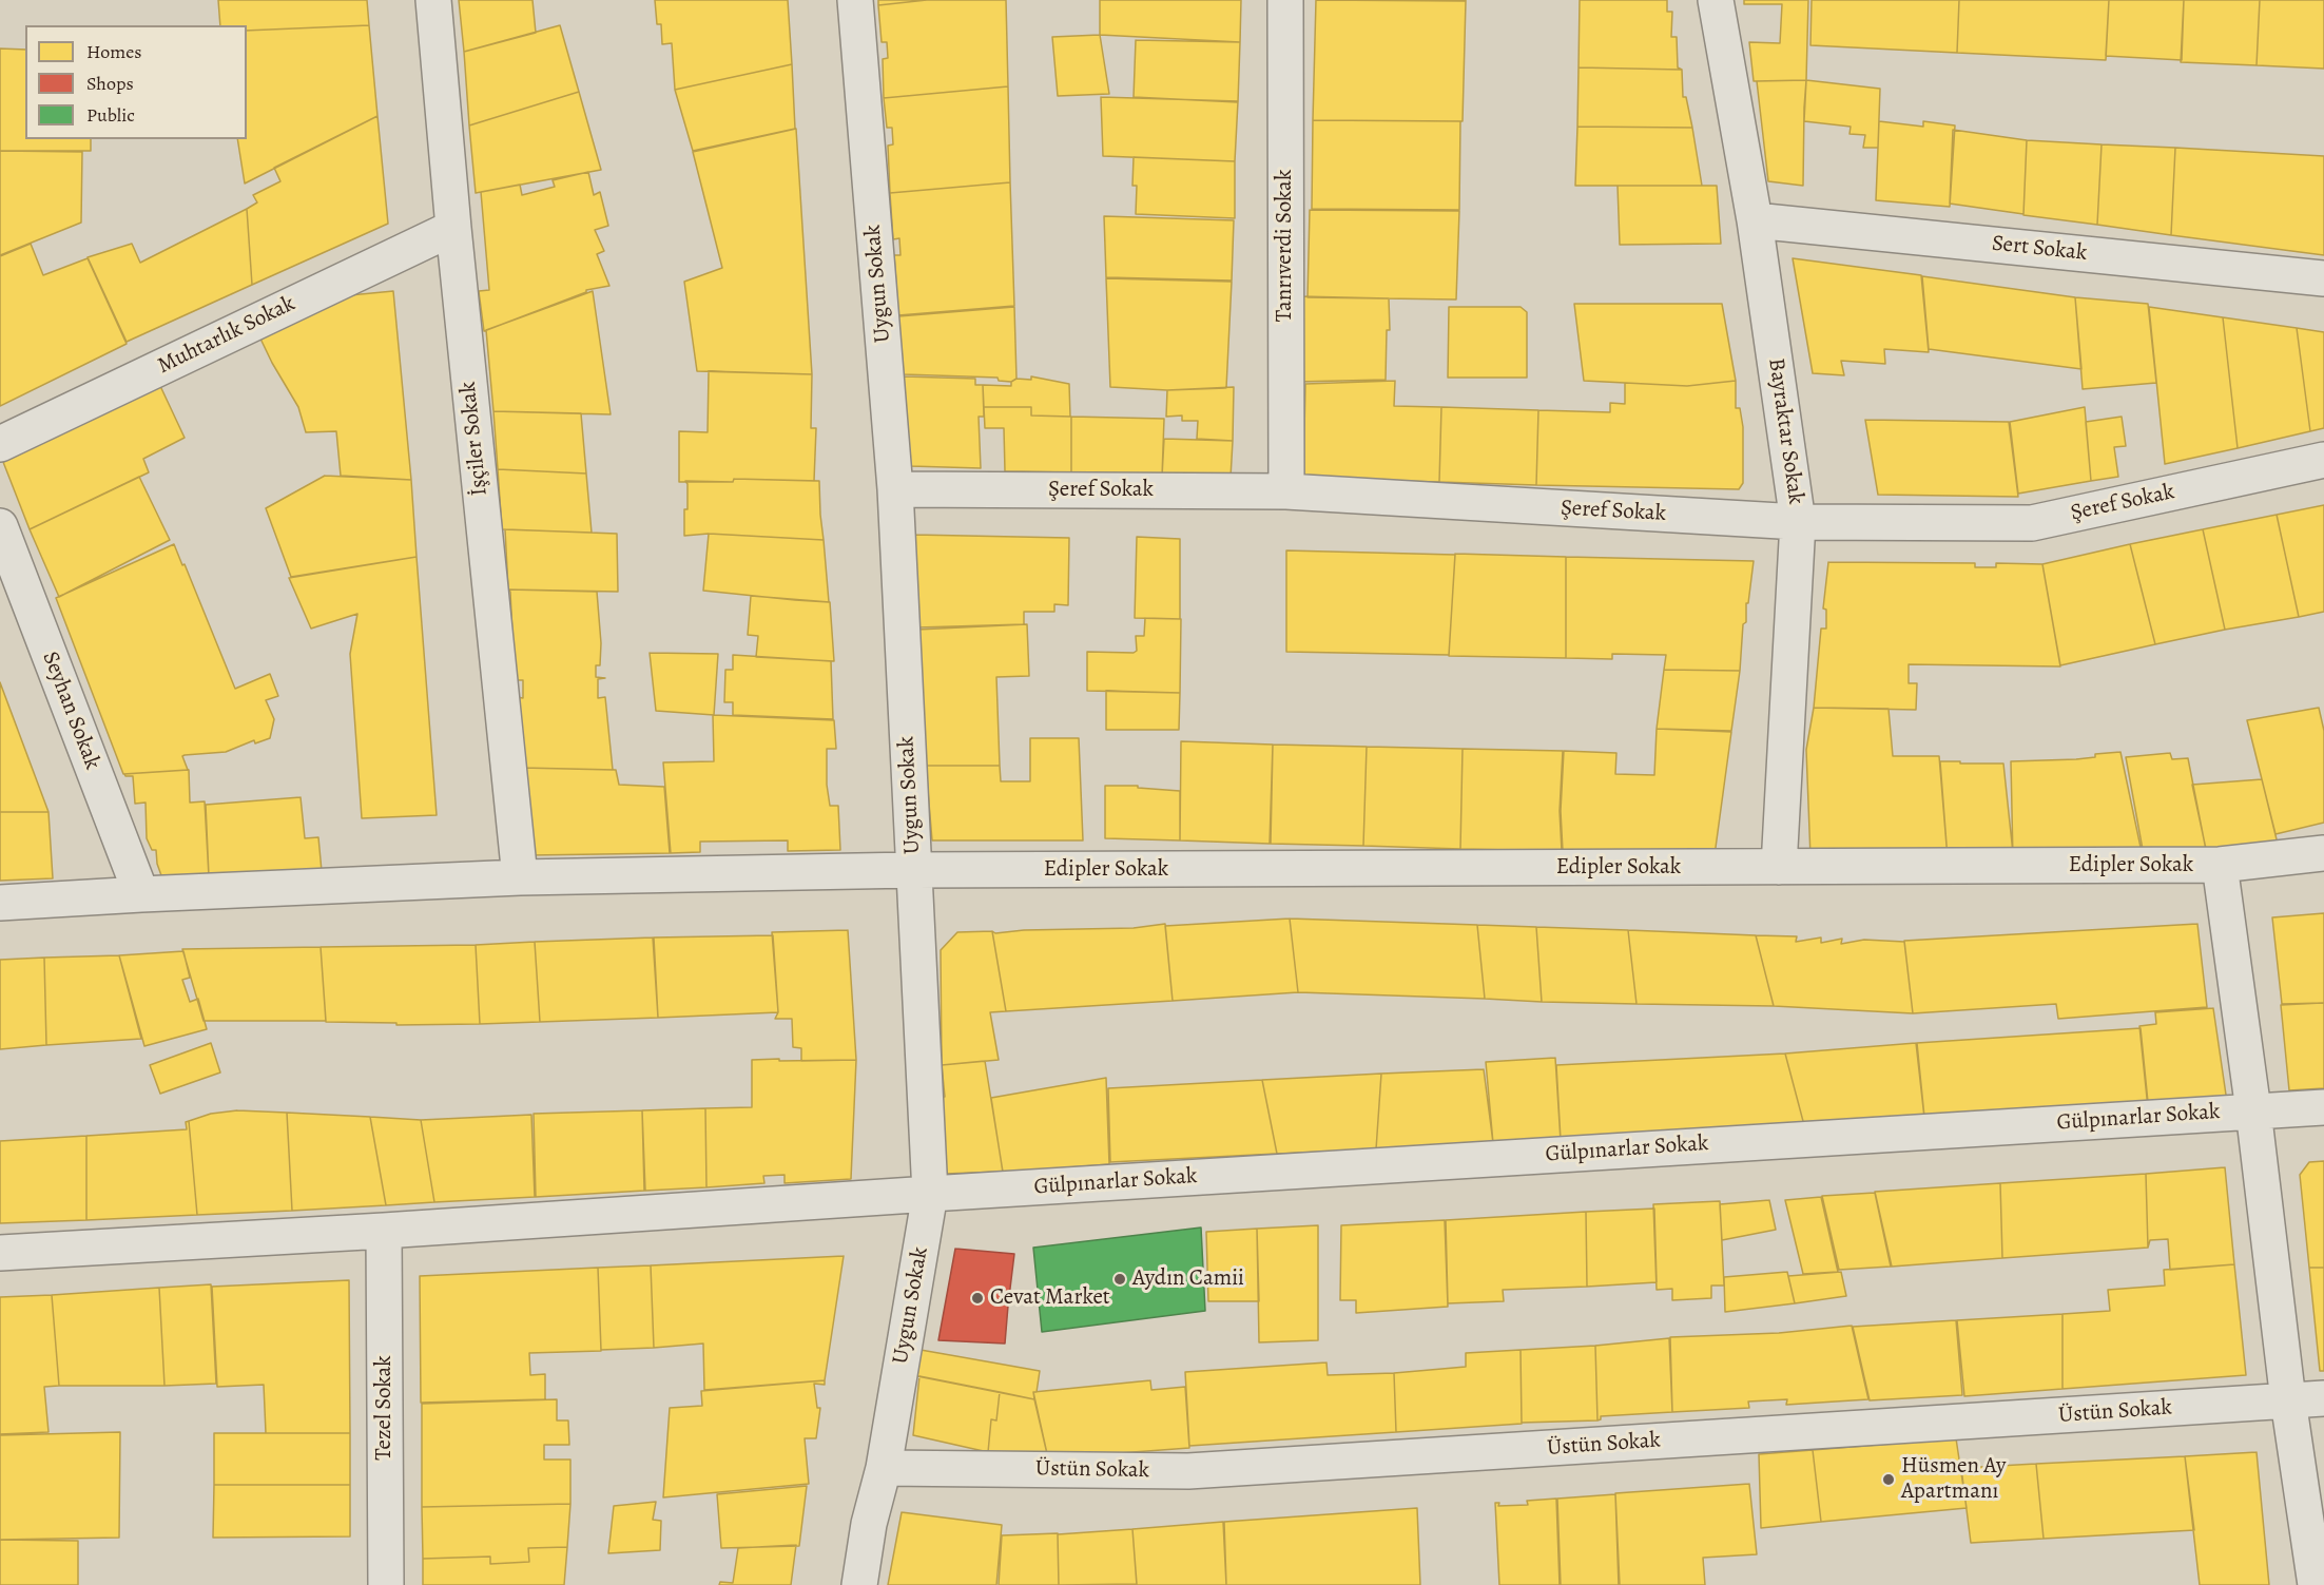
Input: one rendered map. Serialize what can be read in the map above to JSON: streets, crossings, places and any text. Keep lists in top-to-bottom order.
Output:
{
  "streets": {
    "street": [
      "Tanrıverdi Sokak",
      "Sert Sokak",
      "Uygun Sokak",
      "Muhtarlık Sokak",
      "Bayraktar Sokak",
      "İşçiler Sokak",
      "Şeref Sokak",
      "Seyhan Sokak",
      "Edipler Sokak",
      "Gülpınarlar Sokak",
      "Tezel Sokak",
      "Üstün Sokak"
    ]
  },
  "crossings": [
    ["Tanrıverdi Sokak", "Şeref Sokak"],
    ["Sert Sokak", "Bayraktar Sokak"],
    ["Uygun Sokak", "Şeref Sokak"],
    ["Uygun Sokak", "Edipler Sokak"],
    ["Uygun Sokak", "Gülpınarlar Sokak"],
    ["Uygun Sokak", "Üstün Sokak"],
    ["Muhtarlık Sokak", "İşçiler Sokak"],
    ["Bayraktar Sokak", "Şeref Sokak"],
    ["Bayraktar Sokak", "Edipler Sokak"],
    ["İşçiler Sokak", "Edipler Sokak"],
    ["Seyhan Sokak", "Edipler Sokak"],
    ["Gülpınarlar Sokak", "Tezel Sokak"]
  ],
  "places": ["Aydın Camii", "Cevat Market", "Hüsmen Ay Apartmanı"],
  "legend": ["Homes", "Shops", "Public"]
}
